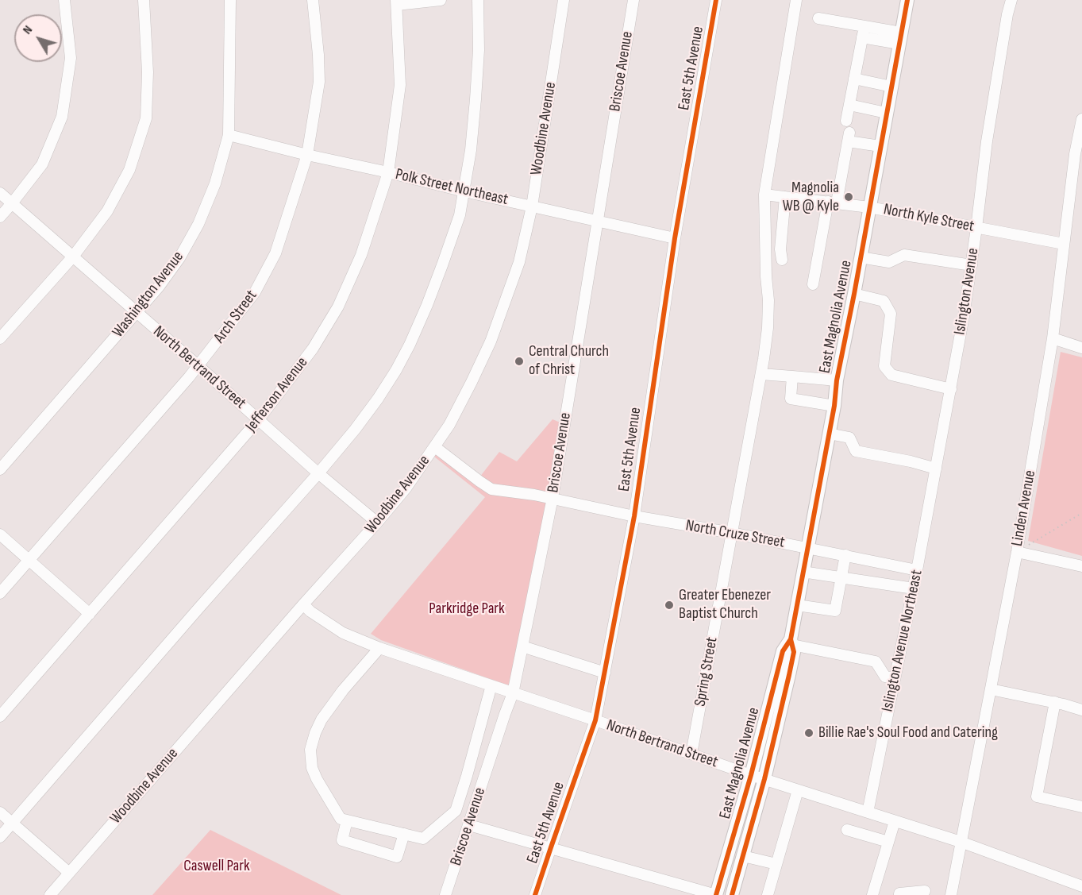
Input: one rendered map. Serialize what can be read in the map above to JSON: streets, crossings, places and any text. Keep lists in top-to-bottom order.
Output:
{
  "streets": {
    "main road": ["East Magnolia Avenue"],
    "street": [
      "East 5th Avenue",
      "Briscoe Avenue",
      "Woodbine Avenue",
      "Polk Street Northeast",
      "North Kyle Street",
      "Islington Avenue",
      "Washington Avenue",
      "Arch Street",
      "North Bertrand Street",
      "Jefferson Avenue",
      "Linden Avenue",
      "North Cruze Street",
      "Islington Avenue Northeast",
      "Spring Street"
    ]
  },
  "crossings": [
    ["East 5th Avenue", "Polk Street Northeast"],
    ["East 5th Avenue", "North Bertrand Street"],
    ["East 5th Avenue", "North Cruze Street"],
    ["Briscoe Avenue", "Polk Street Northeast"],
    ["Briscoe Avenue", "North Bertrand Street"],
    ["Briscoe Avenue", "North Cruze Street"],
    ["Woodbine Avenue", "Polk Street Northeast"],
    ["Woodbine Avenue", "North Bertrand Street"],
    ["Woodbine Avenue", "North Cruze Street"],
    ["Polk Street Northeast", "Washington Avenue"],
    ["Polk Street Northeast", "Arch Street"],
    ["Polk Street Northeast", "Jefferson Avenue"],
    ["North Kyle Street", "Islington Avenue"],
    ["North Kyle Street", "East Magnolia Avenue"],
    ["North Kyle Street", "Linden Avenue"],
    ["North Kyle Street", "Spring Street"],
    ["Islington Avenue", "Islington Avenue Northeast"],
    ["Washington Avenue", "North Bertrand Street"],
    ["Arch Street", "North Bertrand Street"],
    ["East Magnolia Avenue", "North Bertrand Street"],
    ["East Magnolia Avenue", "North Cruze Street"],
    ["North Bertrand Street", "Jefferson Avenue"],
    ["North Bertrand Street", "Linden Avenue"],
    ["North Bertrand Street", "Islington Avenue Northeast"],
    ["North Bertrand Street", "Spring Street"],
    ["North Cruze Street", "Islington Avenue Northeast"],
    ["North Cruze Street", "Spring Street"]
  ],
  "parks": ["Parkridge Park", "Caswell Park"],
  "places": [
    "Magnolia WB @ Kyle",
    "Central Church of Christ",
    "Greater Ebenezer Baptist Church",
    "Billie Rae's Soul Food and Catering"
  ],
  "north": "top left"
}
